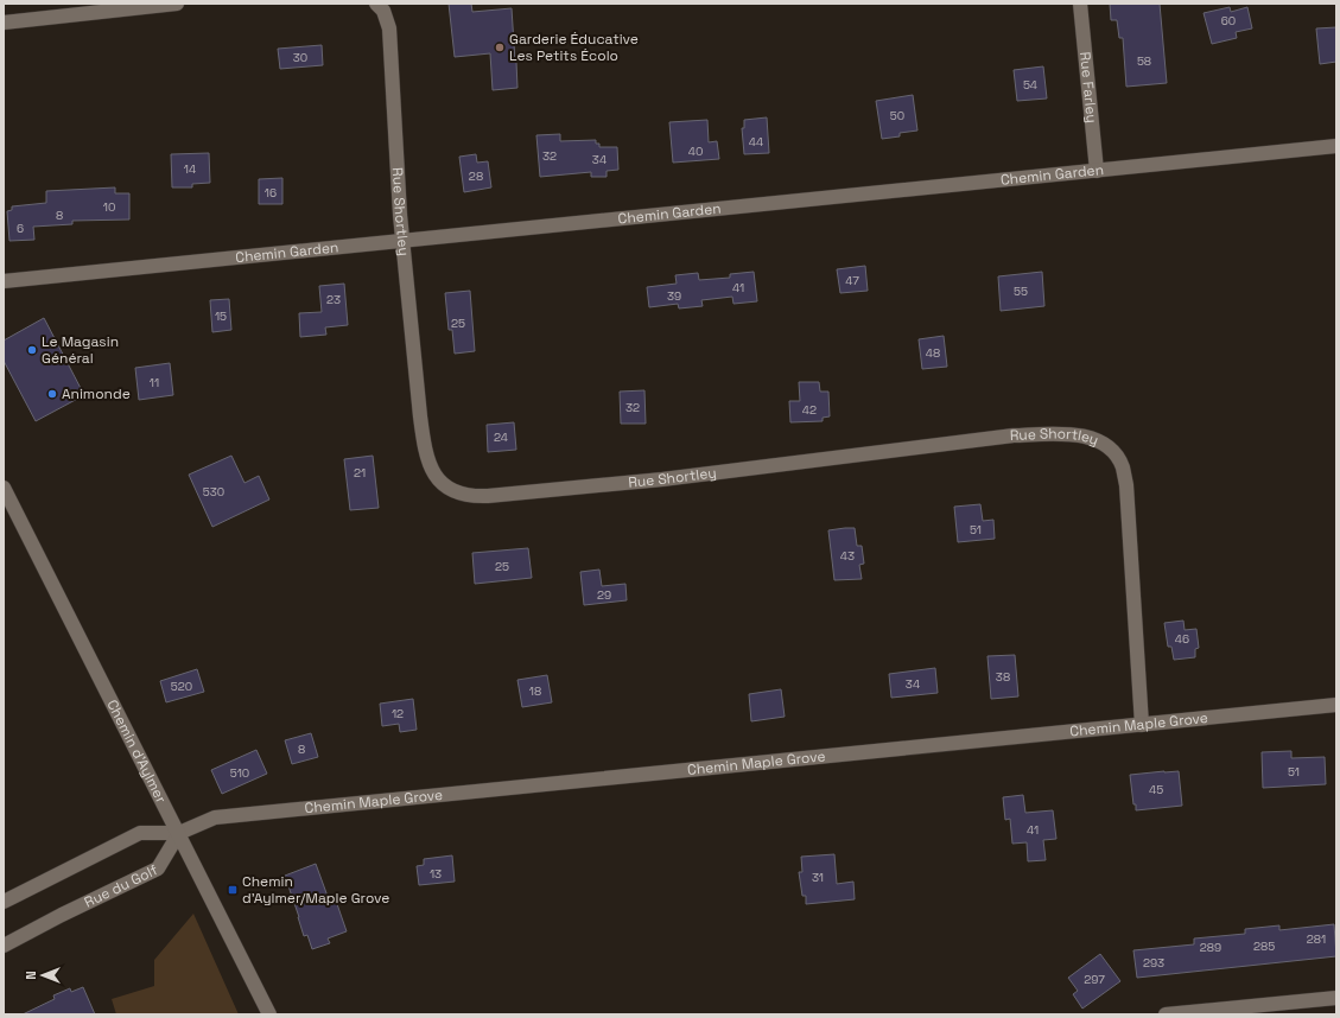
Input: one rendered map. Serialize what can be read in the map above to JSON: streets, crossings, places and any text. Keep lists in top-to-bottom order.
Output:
{
  "streets": {
    "street": [
      "Rue Farley",
      "Chemin Garden",
      "Rue Shortley",
      "Chemin Maple Grove",
      "Chemin d'Aylmer",
      "Rue du Golf"
    ]
  },
  "crossings": [
    ["Rue Farley", "Chemin Garden"],
    ["Chemin Garden", "Rue Shortley"],
    ["Rue Shortley", "Chemin Maple Grove"],
    ["Chemin Maple Grove", "Chemin d'Aylmer"],
    ["Chemin Maple Grove", "Rue du Golf"],
    ["Chemin d'Aylmer", "Rue du Golf"]
  ],
  "places": {
    "other": ["Garderie Éducative Les Petits Écolo", "Le Magasin Général", "Animonde"],
    "transit": ["Chemin d'Aylmer/Maple Grove"]
  },
  "house_numbers": [
    "60",
    "30",
    "58",
    "54",
    "50",
    "44",
    "40",
    "32",
    "34",
    "14",
    "28",
    "16",
    "10",
    "8",
    "6",
    "47",
    "41",
    "55",
    "39",
    "23",
    "15",
    "25",
    "48",
    "11",
    "32",
    "42",
    "24",
    "21",
    "530",
    "51",
    "43",
    "25",
    "29",
    "46",
    "38",
    "34",
    "520",
    "18",
    "12",
    "8",
    "51",
    "510",
    "45",
    "41",
    "13",
    "31",
    "281",
    "285",
    "289",
    "293",
    "297"
  ],
  "north": "left"
}
